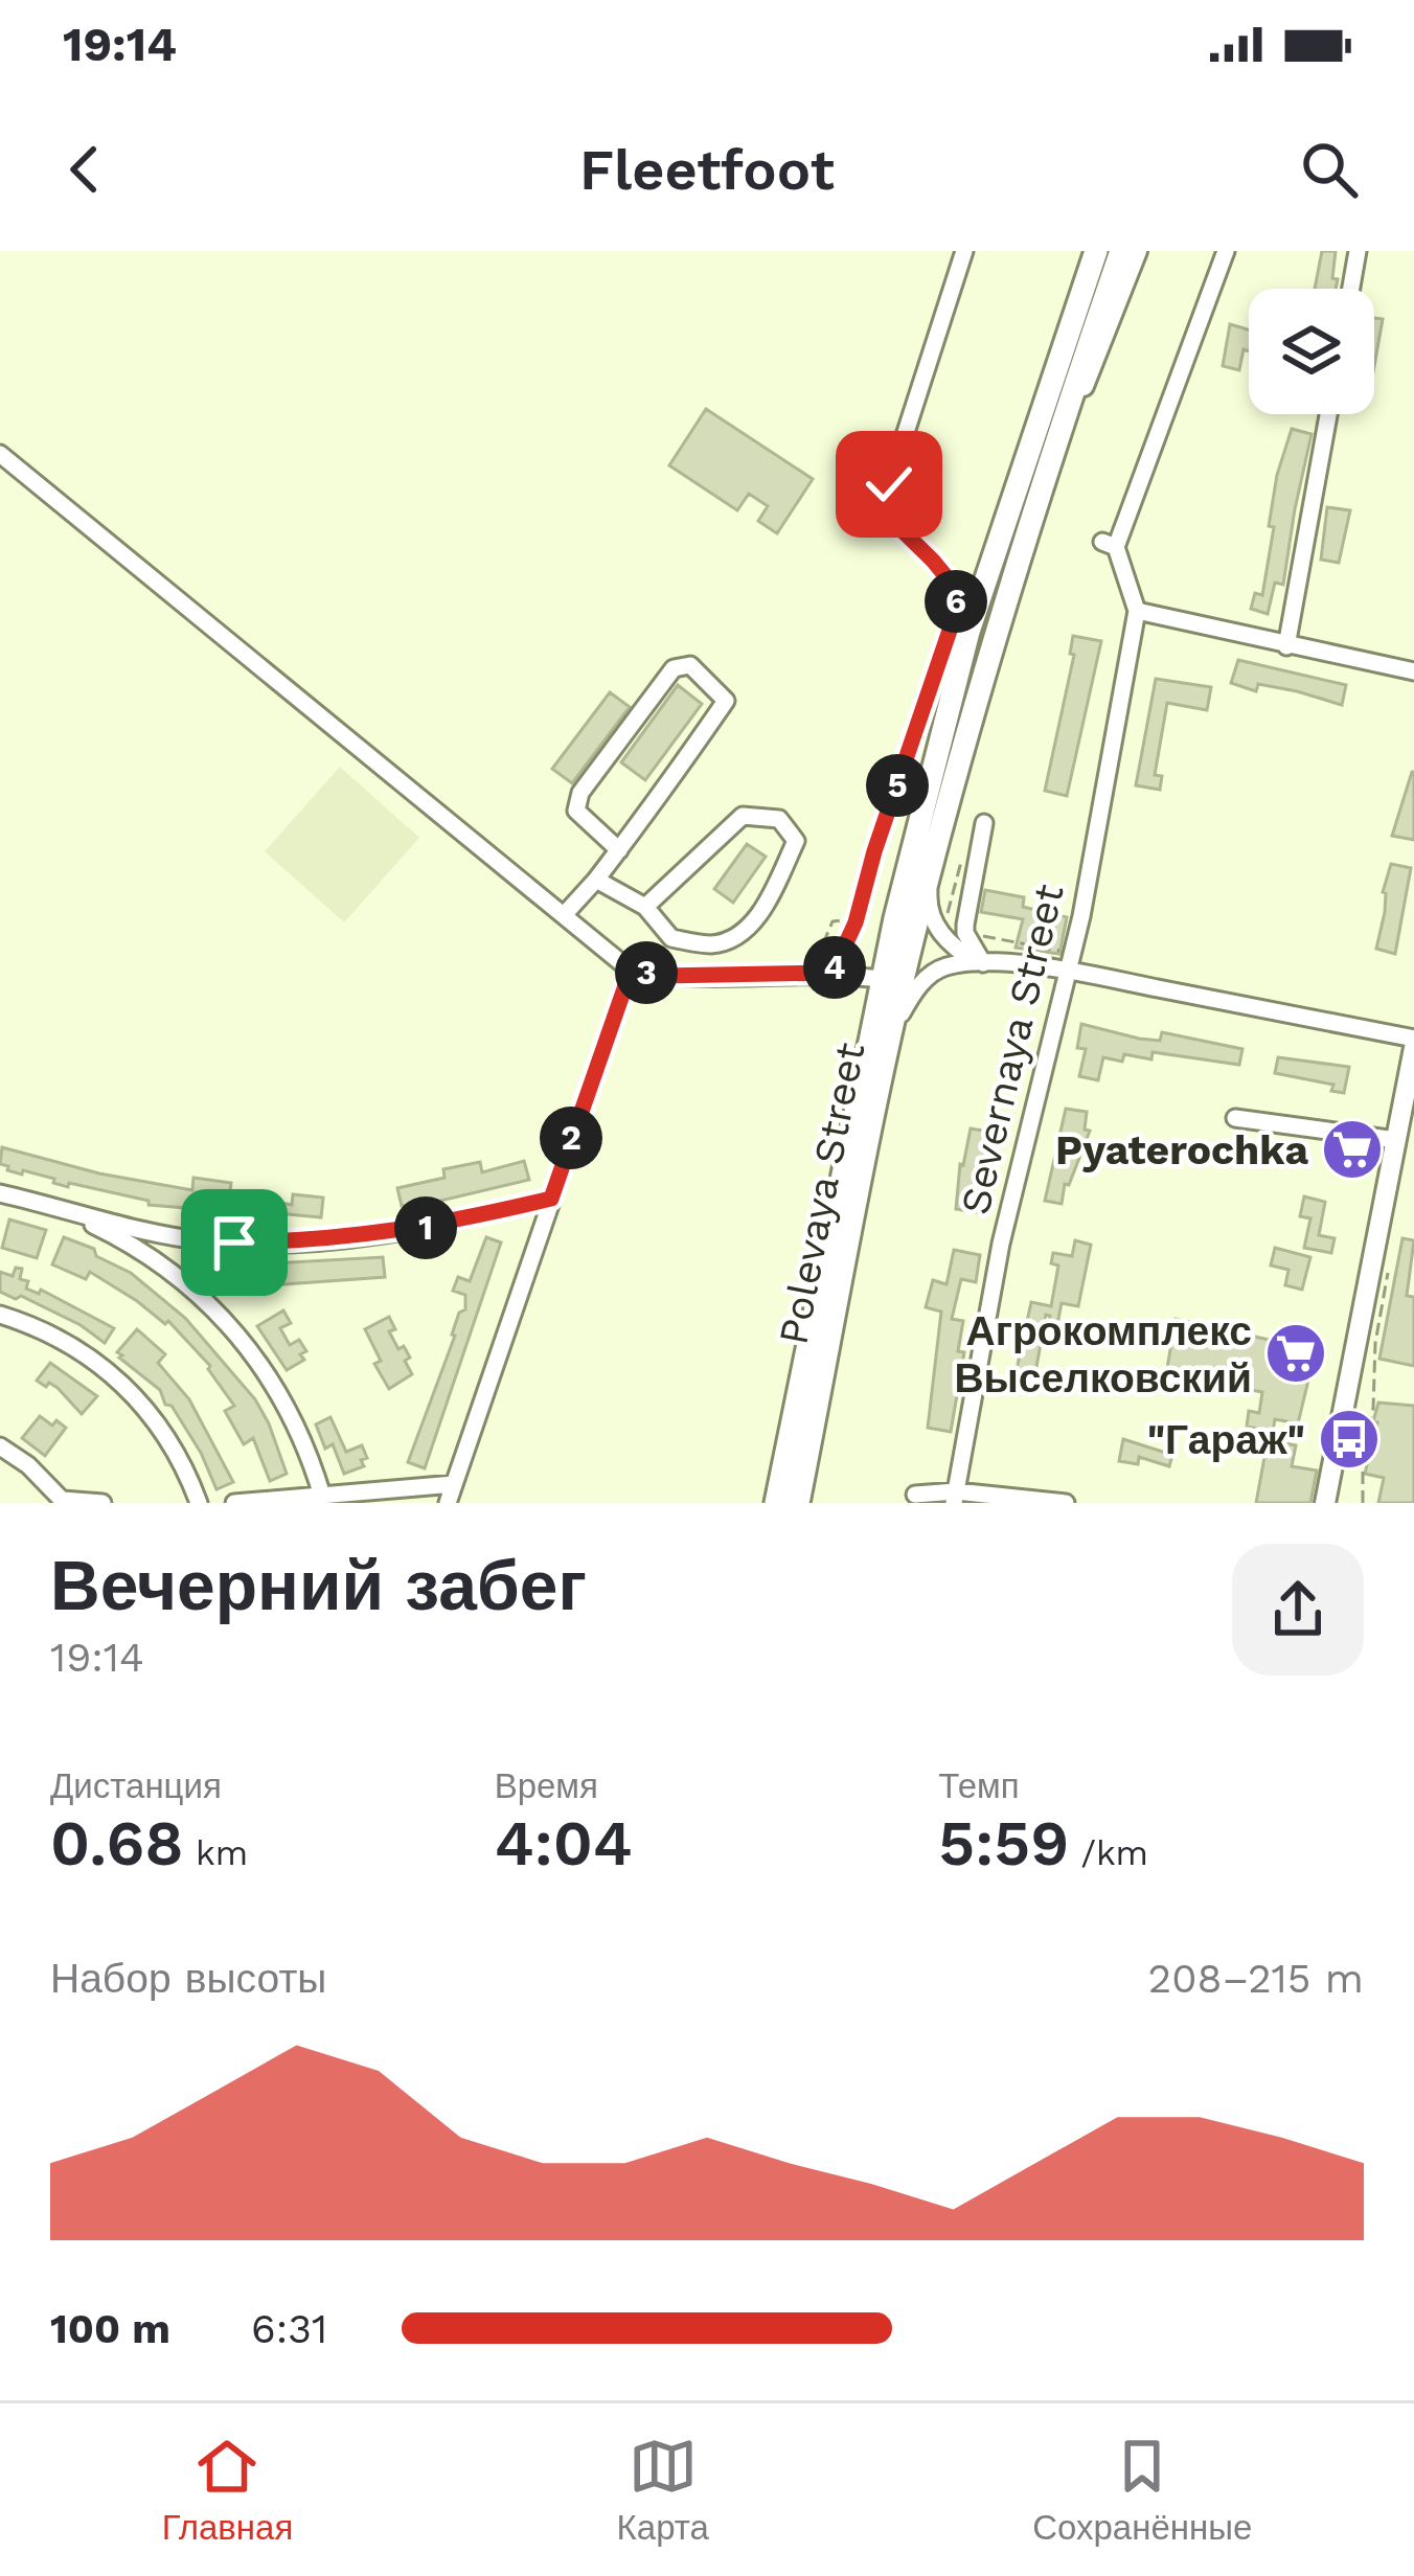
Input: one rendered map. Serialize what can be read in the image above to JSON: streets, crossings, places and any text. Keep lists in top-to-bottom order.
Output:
{
  "streets": {
    "highway": ["Polevaya Street"],
    "street": ["Severnaya Street"]
  },
  "places": {
    "supermarket": ["Pyaterochka", "Агрокомплекс Выселковский"],
    "bus stop": ["\"Гараж\""]
  },
  "page": {
    "status": "19:14",
    "header": "Fleetfoot",
    "pins": [
      "6",
      "5",
      "4",
      "3",
      "2",
      "1"
    ],
    "heading": ["Вечерний забег", "19:14"],
    "stats": [
      ["Дистанция", "0.68 km"],
      ["Время", "4:04"],
      ["Темп", "5:59 /km"]
    ],
    "chart": ["Набор высоты", "208–215 m"],
    "list": [
      {
        "name": "100 m",
        "note": "6:31"
      }
    ],
    "tabs": ["Главная", "Карта", "Сохранённые"]
  }
}
